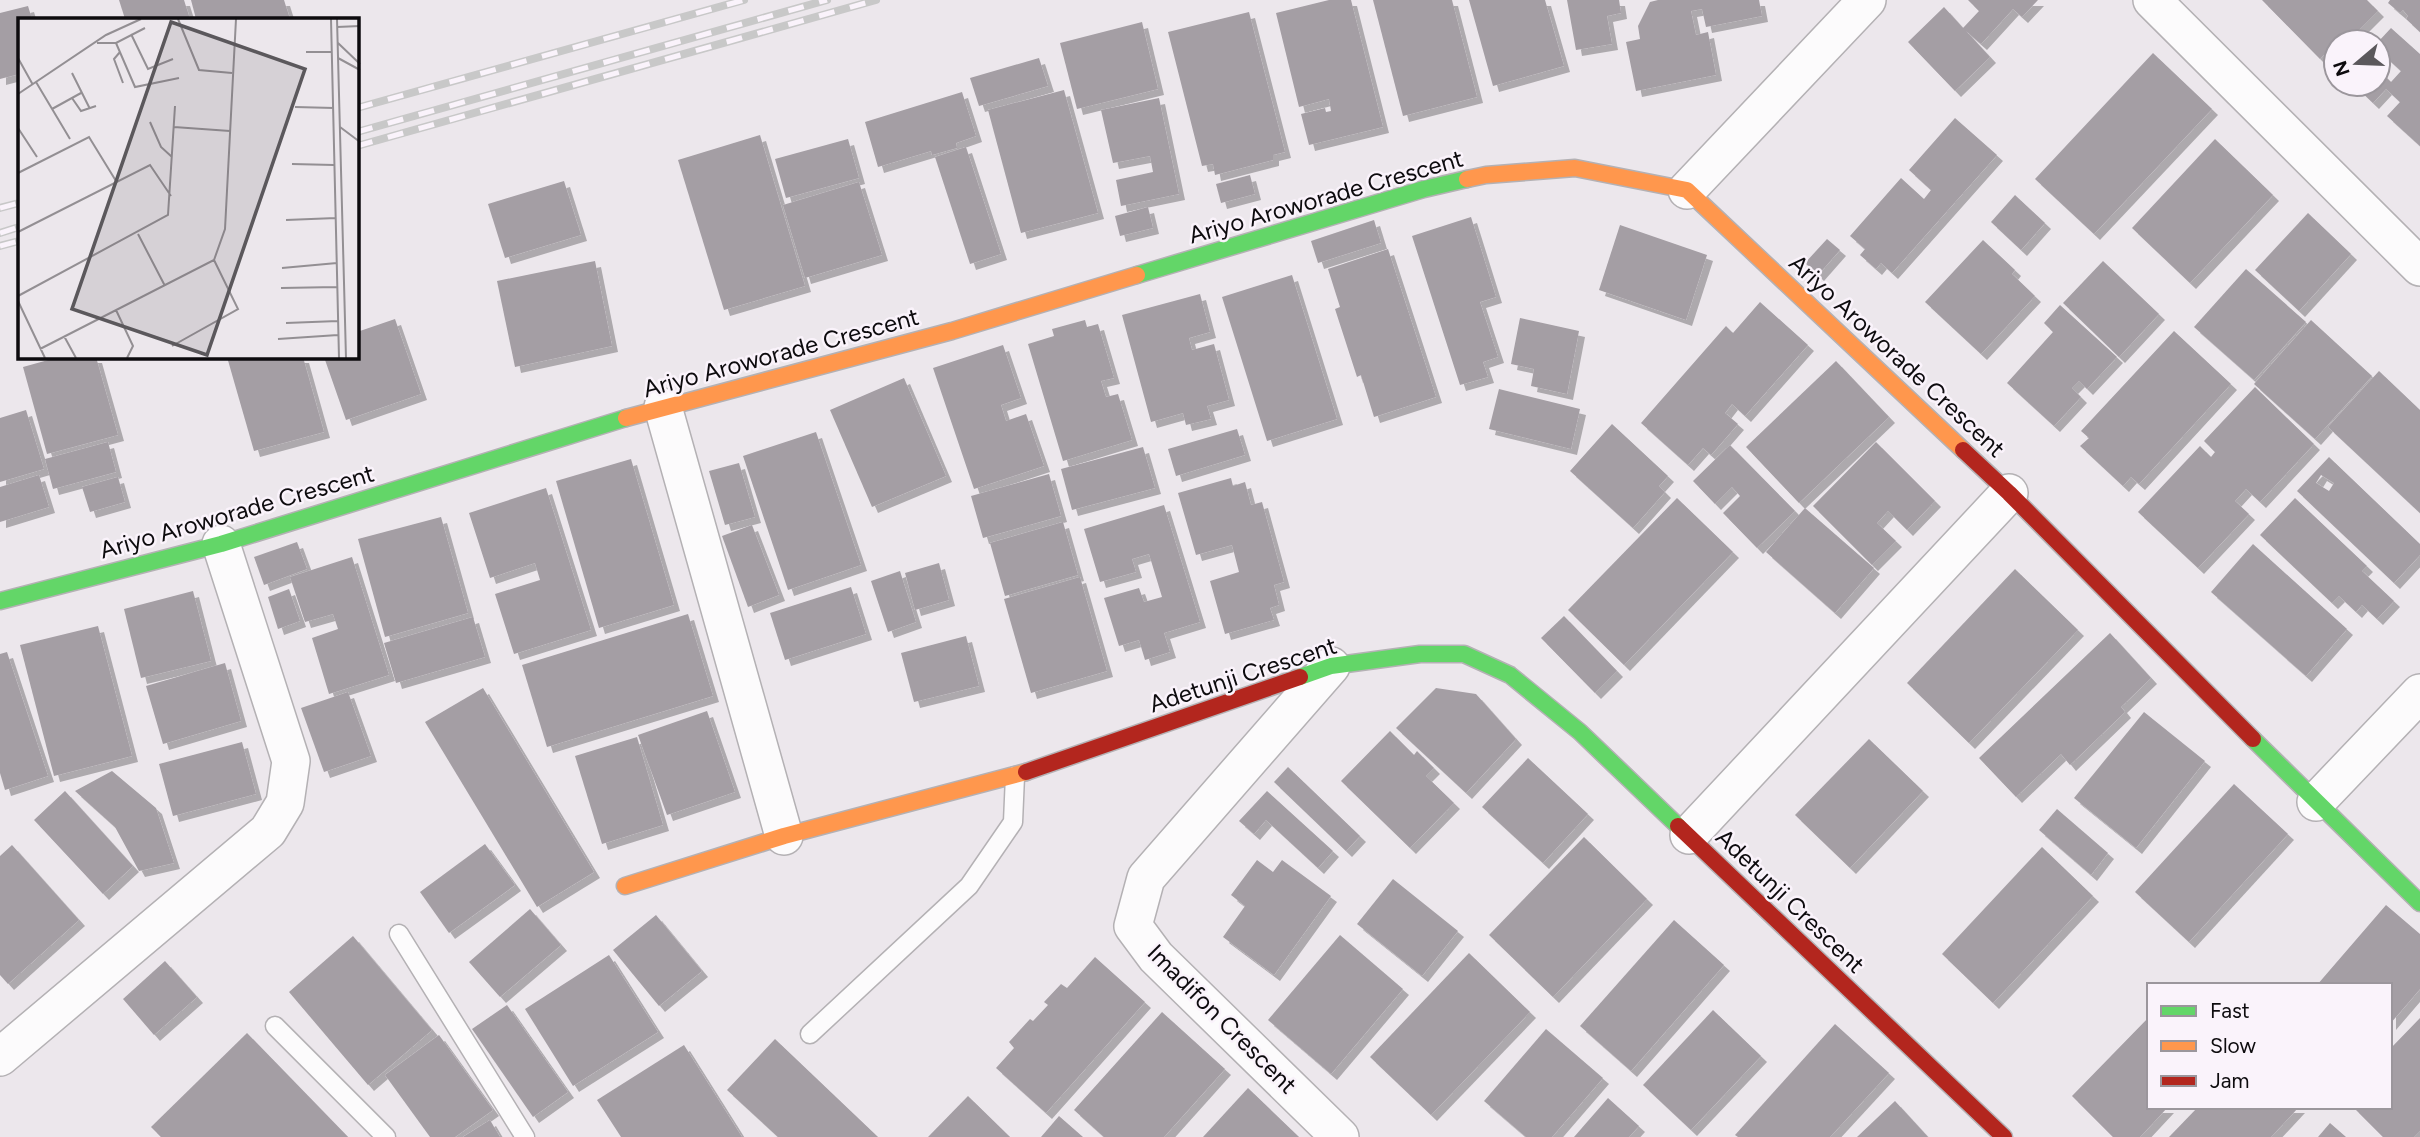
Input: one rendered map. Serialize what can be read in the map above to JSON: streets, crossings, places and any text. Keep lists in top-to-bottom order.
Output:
{
  "streets": {
    "street": ["Ariyo Aroworade Crescent", "Adetunji Crescent", "Imadifon Crescent"]
  },
  "crossings": [
    ["Adetunji Crescent", "Imadifon Crescent"]
  ],
  "legend": ["Fast", "Slow", "Jam"],
  "north": "left"
}
